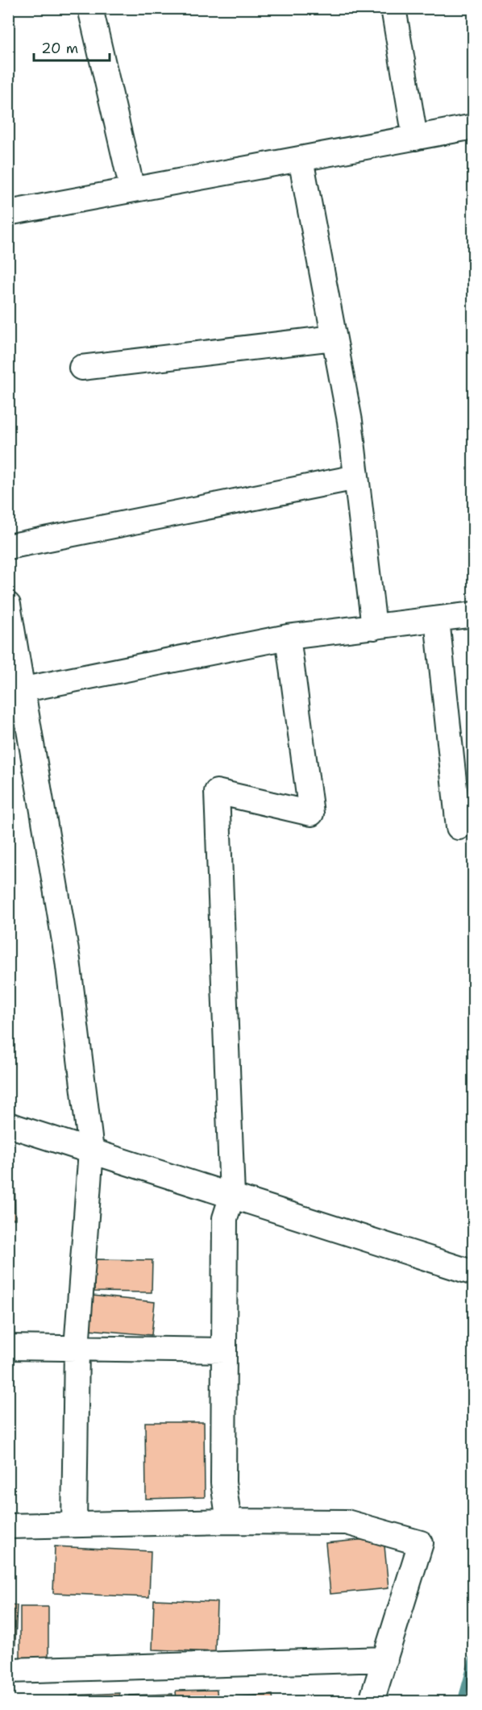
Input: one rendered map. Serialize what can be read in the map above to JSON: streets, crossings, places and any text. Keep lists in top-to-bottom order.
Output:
{
  "scale_bar": "20 m"
}
